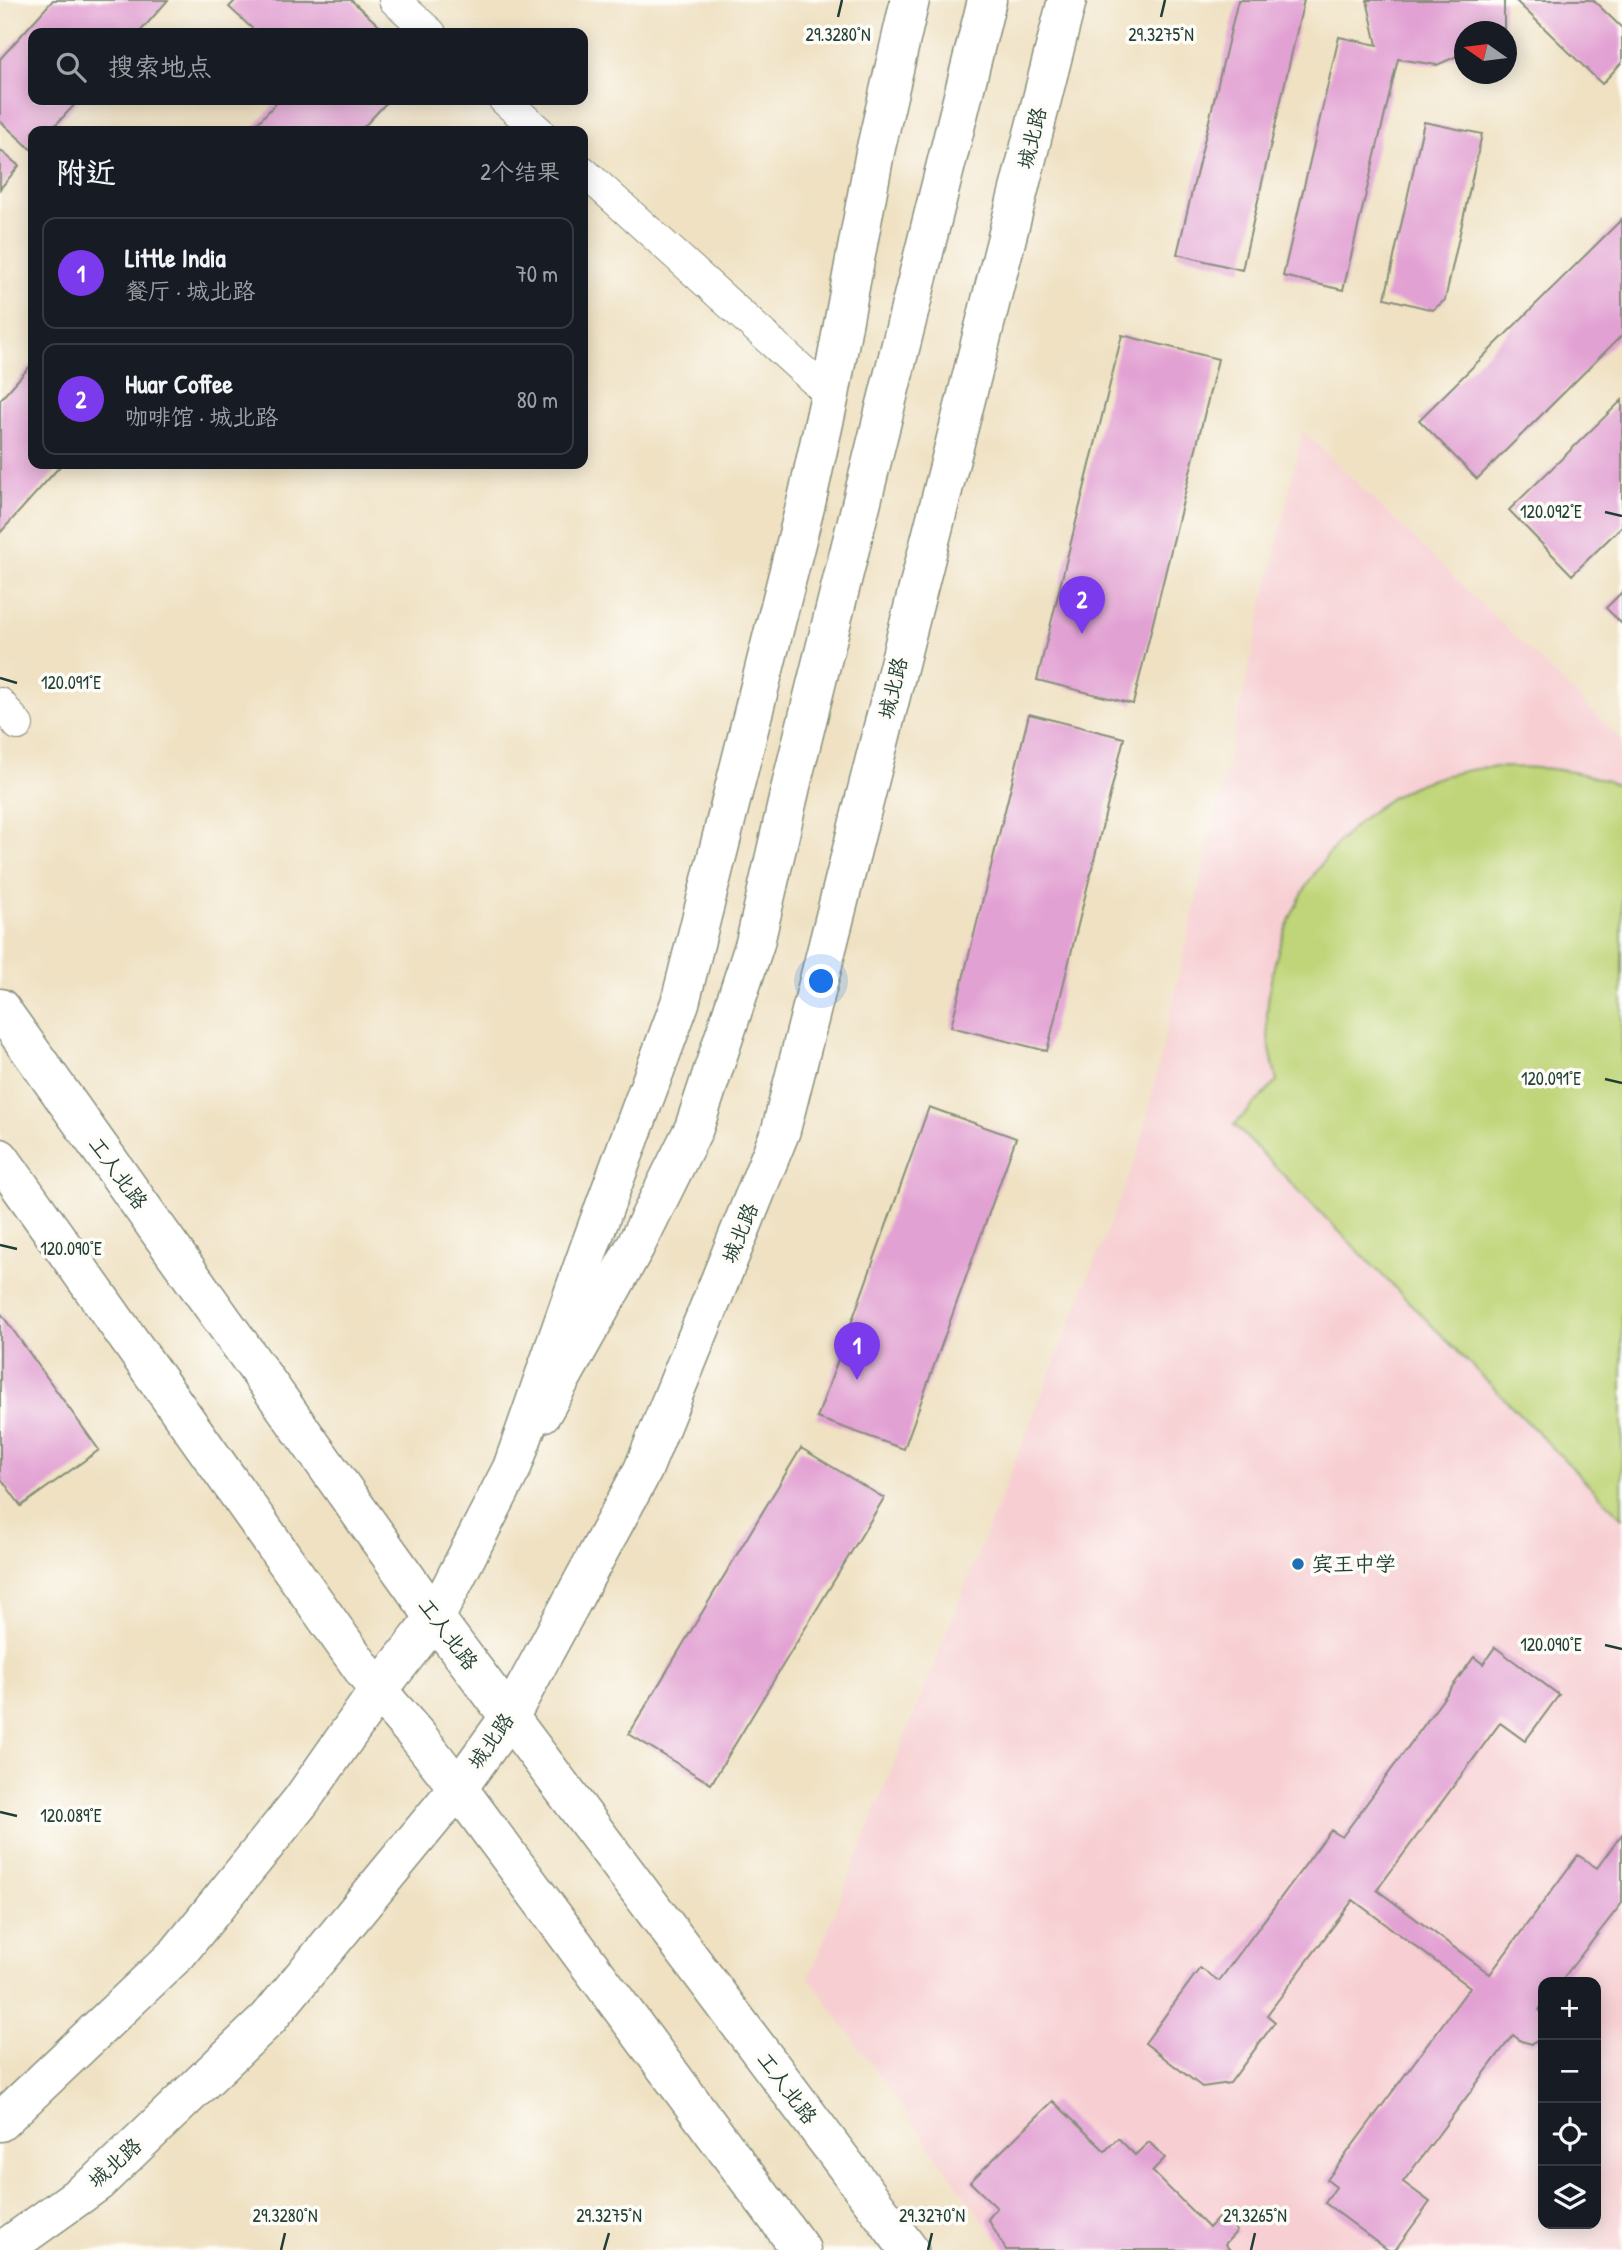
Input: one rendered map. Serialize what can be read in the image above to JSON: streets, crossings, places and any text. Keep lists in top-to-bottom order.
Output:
{
  "streets": {
    "main road": ["城北路", "工人北路"]
  },
  "crossings": [
    ["城北路", "工人北路"]
  ],
  "places": ["宾王中学"],
  "north": "left",
  "page": {
    "search": "搜索地点",
    "heading": ["附近", "2个结果"],
    "list": [
      {
        "mark": "1",
        "name": "Little India",
        "note": "餐厅 · 城北路",
        "value": "70 m"
      },
      {
        "mark": "2",
        "name": "Huar Coffee",
        "note": "咖啡馆 · 城北路",
        "value": "80 m"
      }
    ],
    "pins": ["2", "1"],
    "map_buttons": ["+", "−"]
  },
  "coordinates": [
    "29.3280°N",
    "29.3275°N",
    "120.092°E",
    "120.091°E",
    "120.090°E",
    "120.089°E",
    "29.3270°N",
    "29.3265°N"
  ]
}
